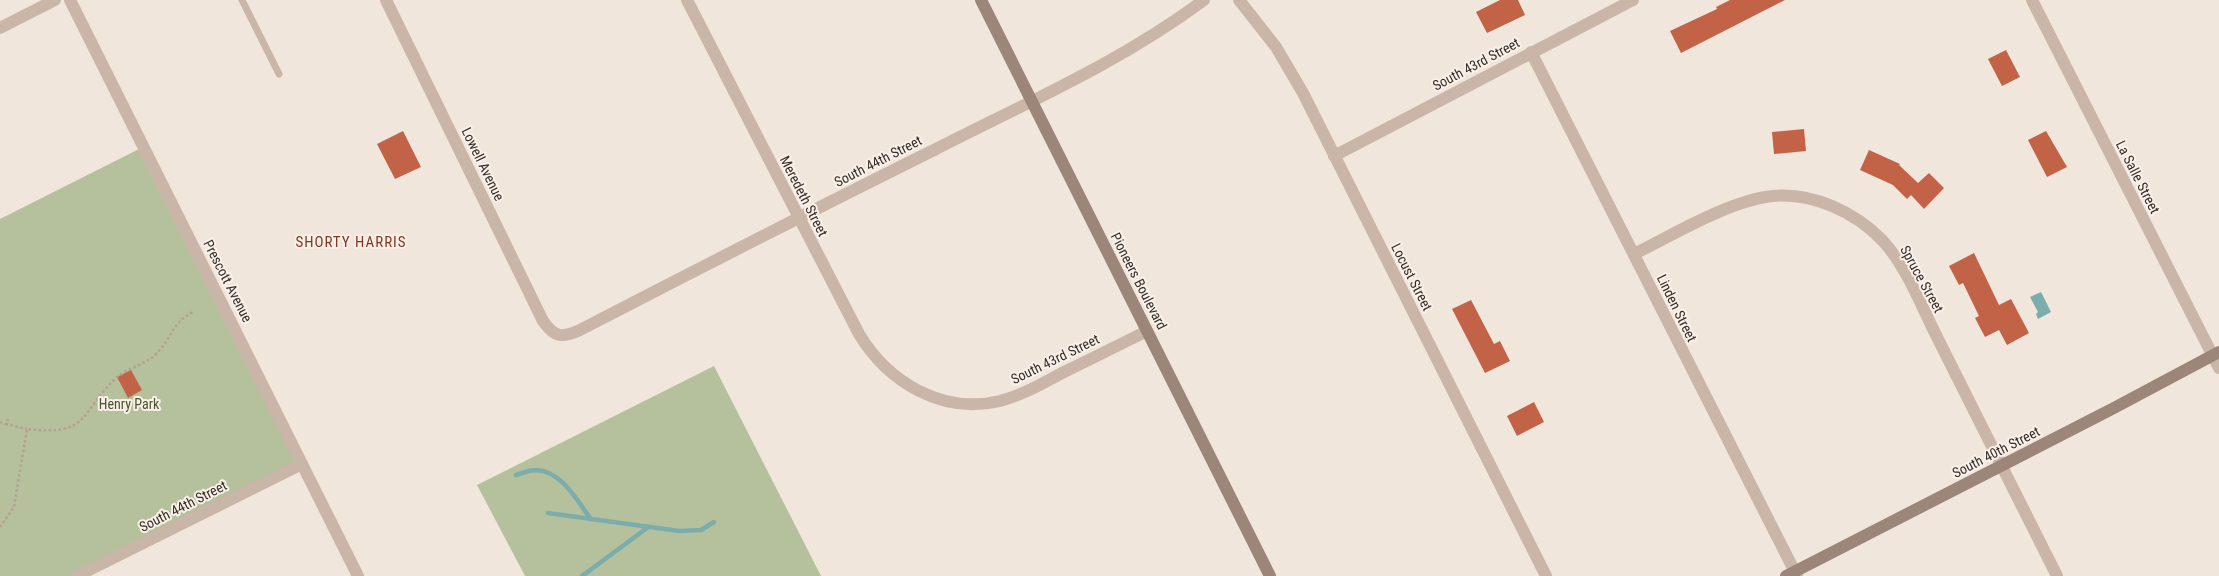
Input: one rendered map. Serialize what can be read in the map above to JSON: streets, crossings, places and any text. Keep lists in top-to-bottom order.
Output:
{
  "streets": {
    "main road": ["Pioneers Boulevard", "South 40th Street"],
    "street": [
      "South 43rd Street",
      "South 44th Street",
      "Lowell Avenue",
      "La Salle Street",
      "Meredeth Street",
      "Locust Street",
      "Spruce Street",
      "Prescott Avenue",
      "Linden Street"
    ]
  },
  "crossings": [
    ["South 43rd Street", "Meredeth Street"],
    ["South 43rd Street", "Locust Street"],
    ["South 43rd Street", "Pioneers Boulevard"],
    ["South 43rd Street", "Linden Street"],
    ["South 44th Street", "Lowell Avenue"],
    ["South 44th Street", "Meredeth Street"],
    ["South 44th Street", "Prescott Avenue"],
    ["South 44th Street", "Pioneers Boulevard"],
    ["La Salle Street", "South 40th Street"],
    ["Spruce Street", "Linden Street"],
    ["Spruce Street", "South 40th Street"],
    ["Linden Street", "South 40th Street"]
  ],
  "districts": ["SHORTY HARRIS"],
  "parks": ["Henry Park"]
}
